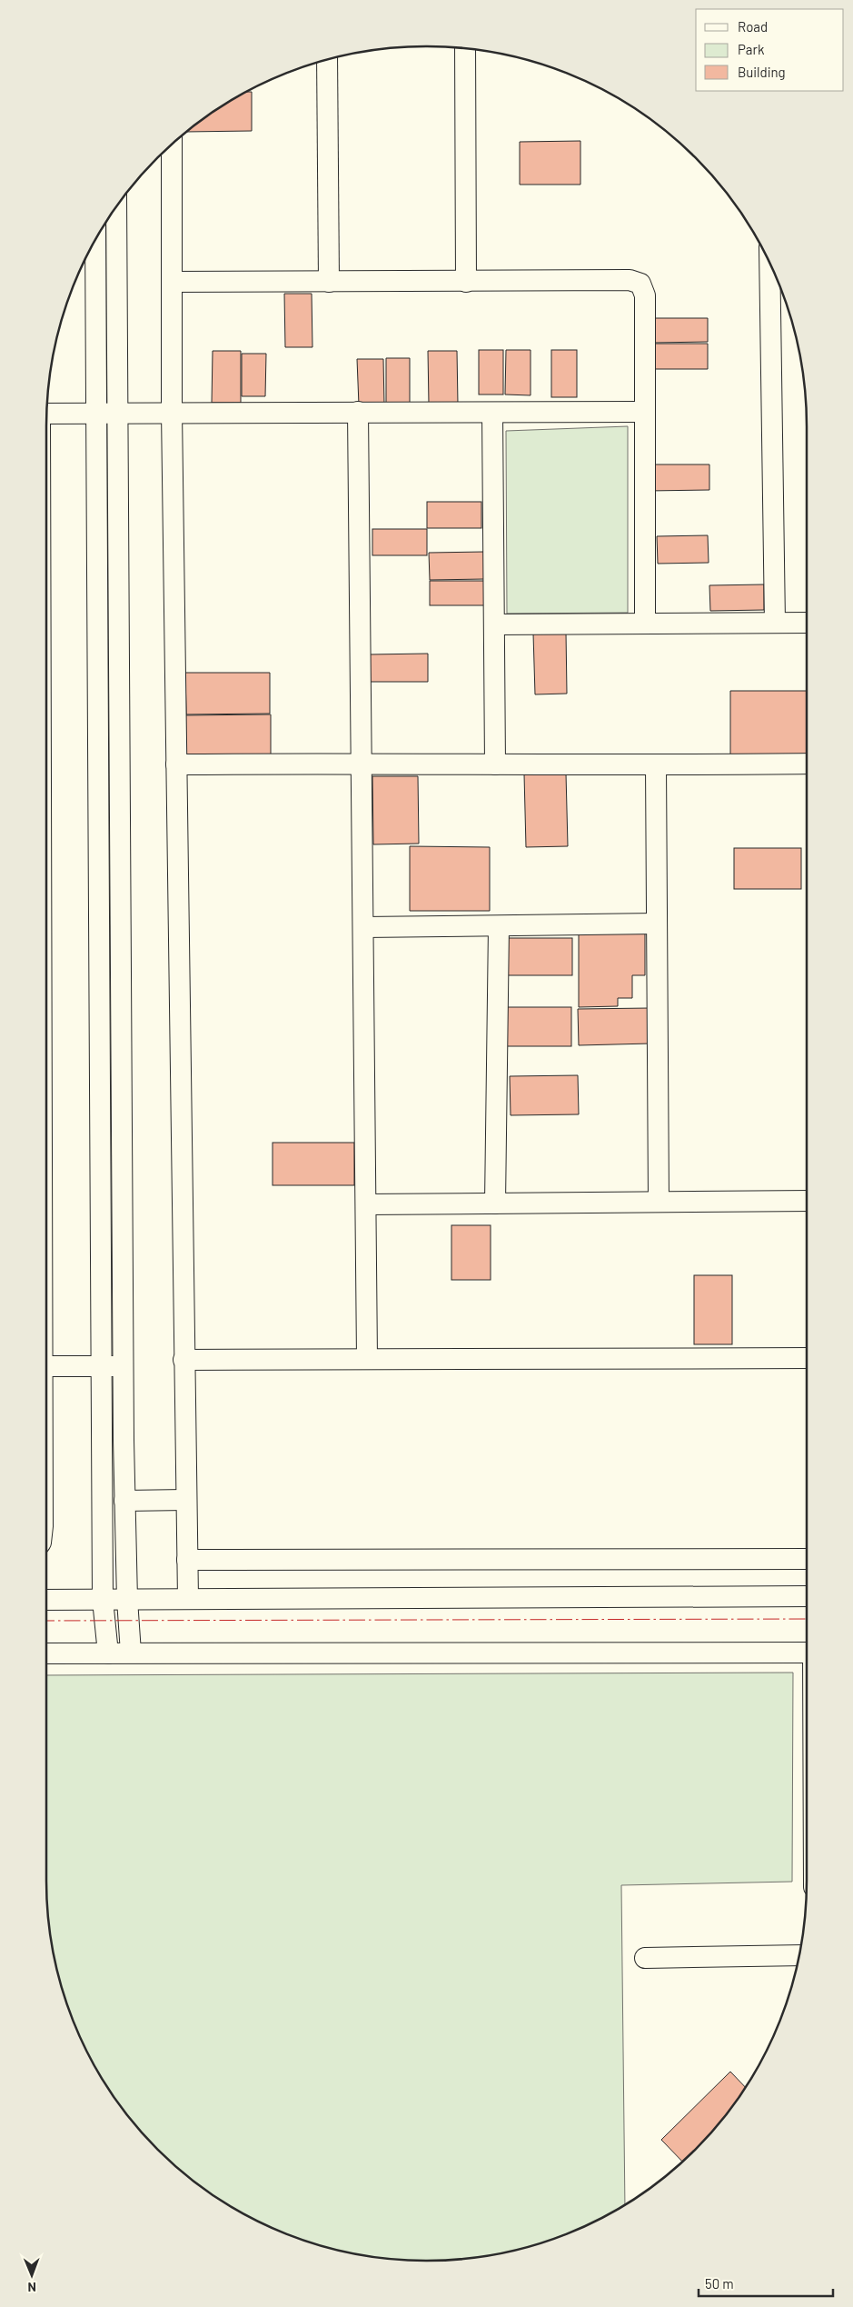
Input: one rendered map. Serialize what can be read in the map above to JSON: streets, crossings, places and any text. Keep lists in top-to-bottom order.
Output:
{
  "legend": ["Road", "Park", "Building"],
  "scale_bar": "50 m",
  "north": "bottom"
}
